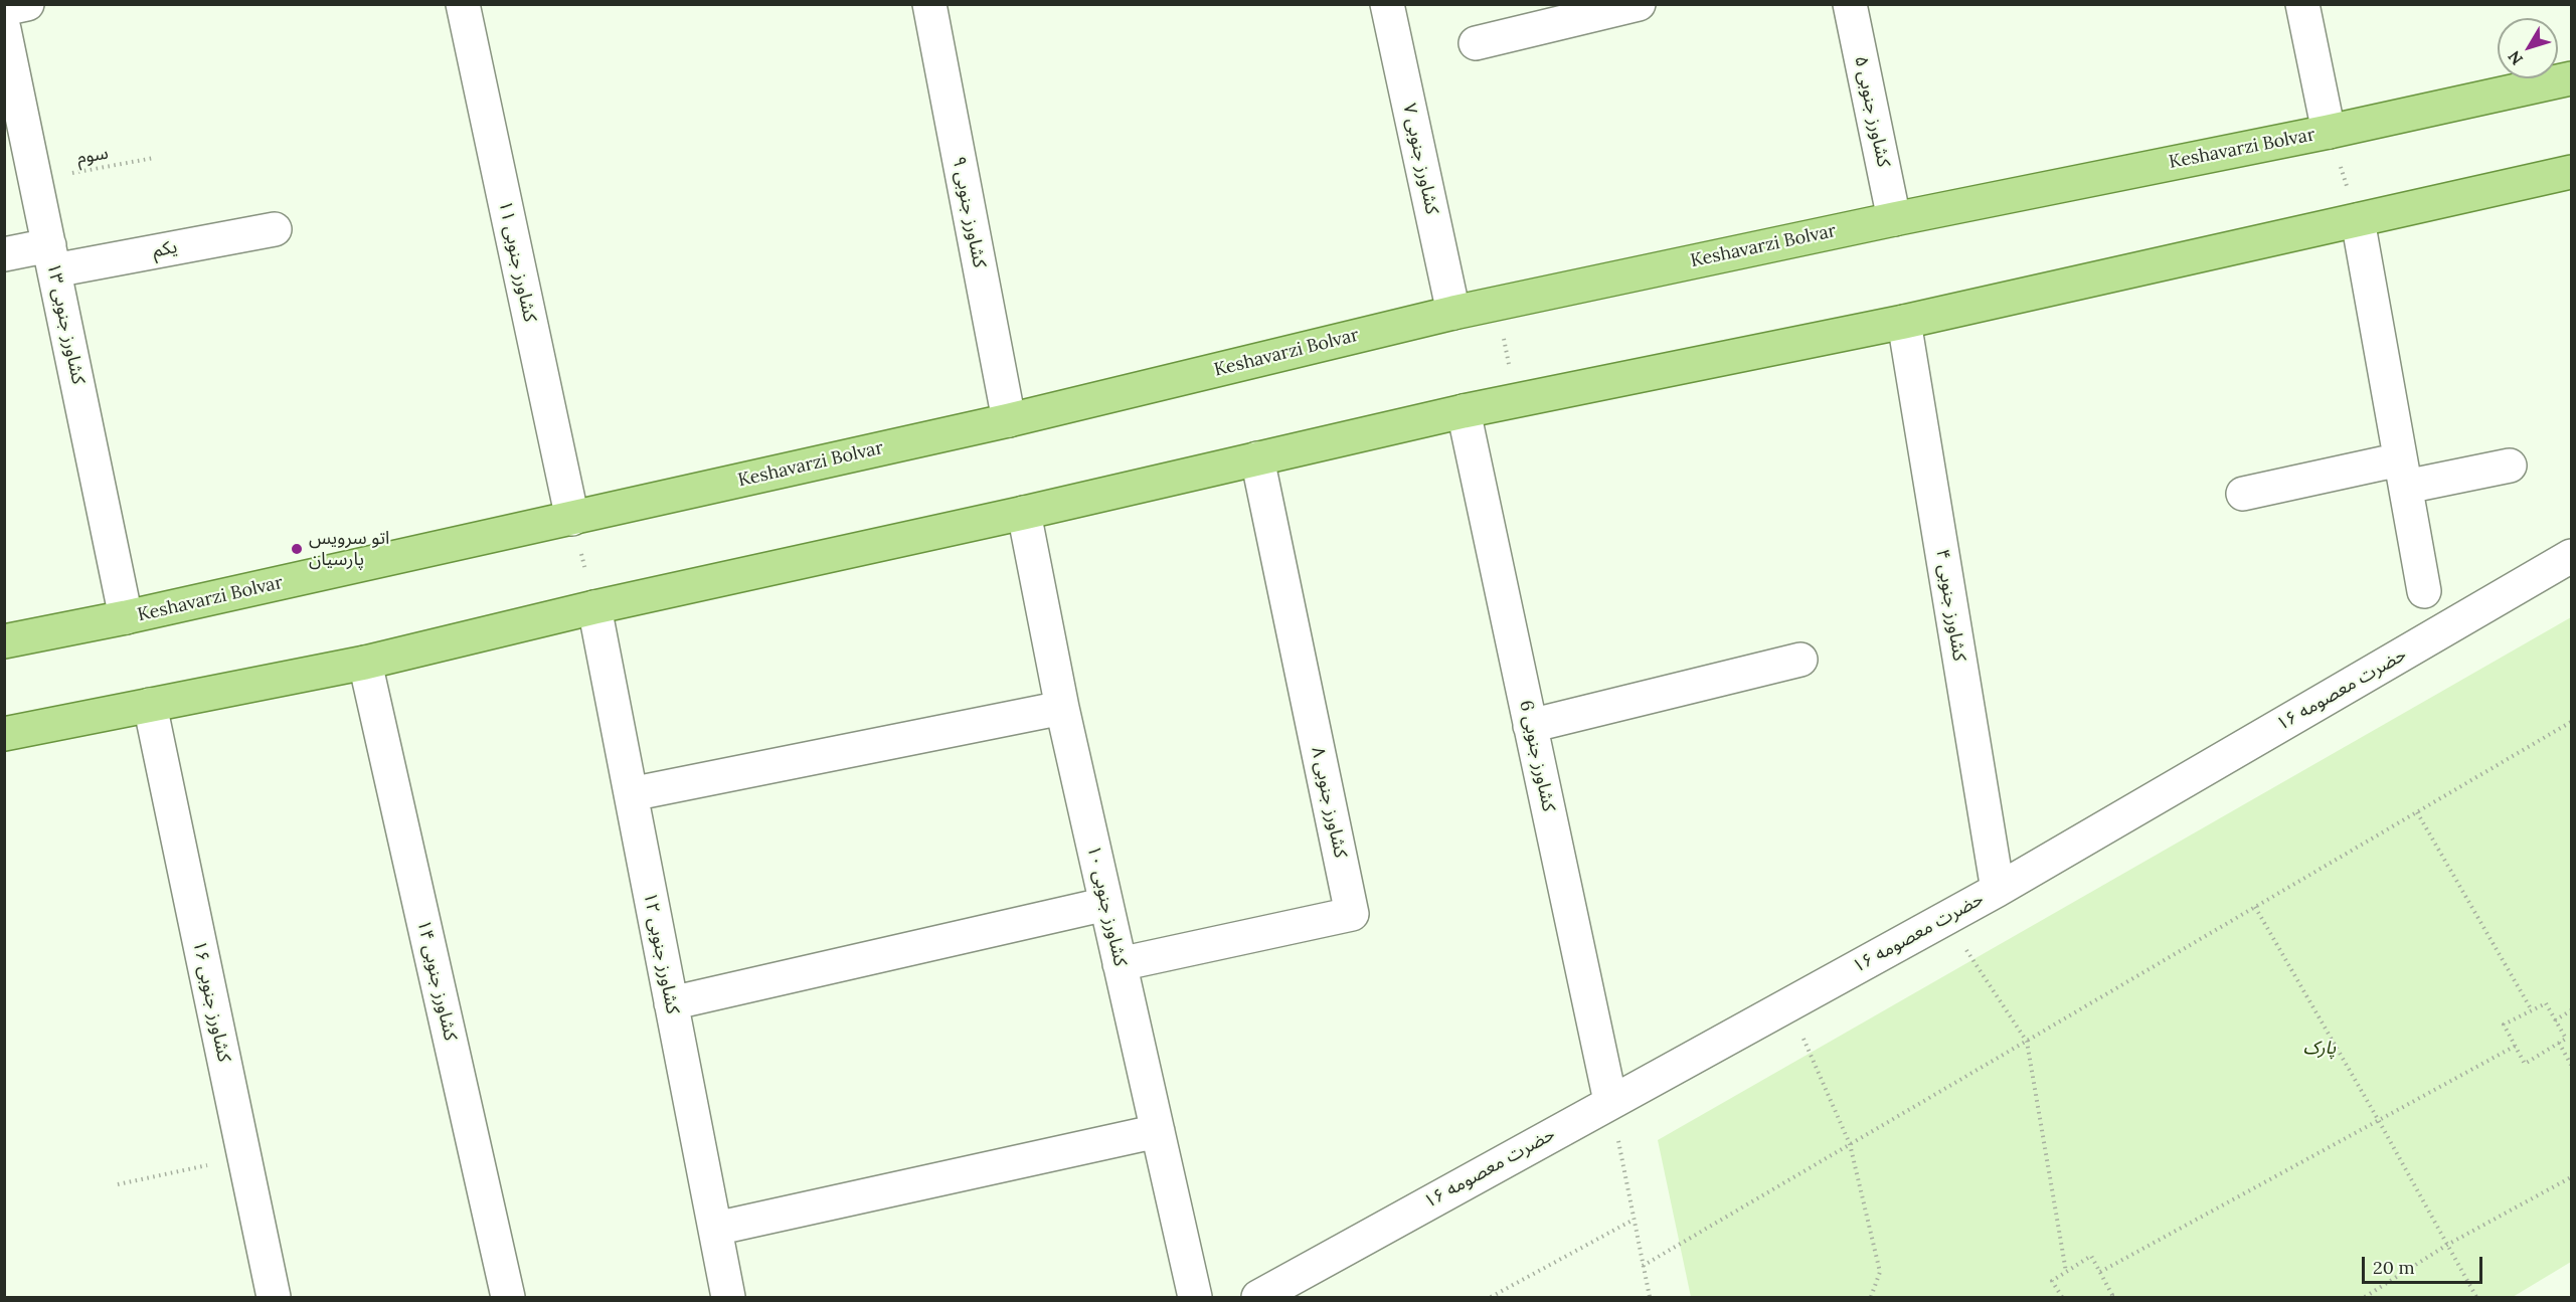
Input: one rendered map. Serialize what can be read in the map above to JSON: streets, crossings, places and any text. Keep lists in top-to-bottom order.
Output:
{
  "streets": {
    "main road": ["Keshavarzi Bolvar"],
    "street": [
      "کشاورز جنوبی ۵",
      "کشاورز جنوبی ۷",
      "کشاورز جنوبی ۹",
      "یکم",
      "کشاورز جنوبی ۱۱",
      "کشاورز جنوبی ۱۳",
      "کشاورز جنوبی ۴",
      "حضرت معصومه ۱۶",
      "کشاورز جنوبی 6",
      "کشاورز جنوبی ۸",
      "کشاورز جنوبی ۱۰",
      "کشاورز جنوبی ۱۲",
      "کشاورز جنوبی ۱۴",
      "کشاورز جنوبی ۱۶"
    ],
    "path": ["سوم"]
  },
  "crossings": [
    ["کشاورز جنوبی ۵", "Keshavarzi Bolvar"],
    ["Keshavarzi Bolvar", "کشاورز جنوبی ۷"],
    ["Keshavarzi Bolvar", "کشاورز جنوبی ۹"],
    ["Keshavarzi Bolvar", "کشاورز جنوبی ۱۱"],
    ["Keshavarzi Bolvar", "کشاورز جنوبی ۱۳"],
    ["سوم", "کشاورز جنوبی ۱۳"],
    ["یکم", "کشاورز جنوبی ۱۳"],
    ["کشاورز جنوبی ۴", "حضرت معصومه ۱۶"],
    ["حضرت معصومه ۱۶", "کشاورز جنوبی 6"],
    ["کشاورز جنوبی ۸", "کشاورز جنوبی ۱۰"]
  ],
  "parks": ["پارک"],
  "places": ["اتو سرویس پارسیان"],
  "scale_bar": "20 m",
  "north": "bottom left"
}
